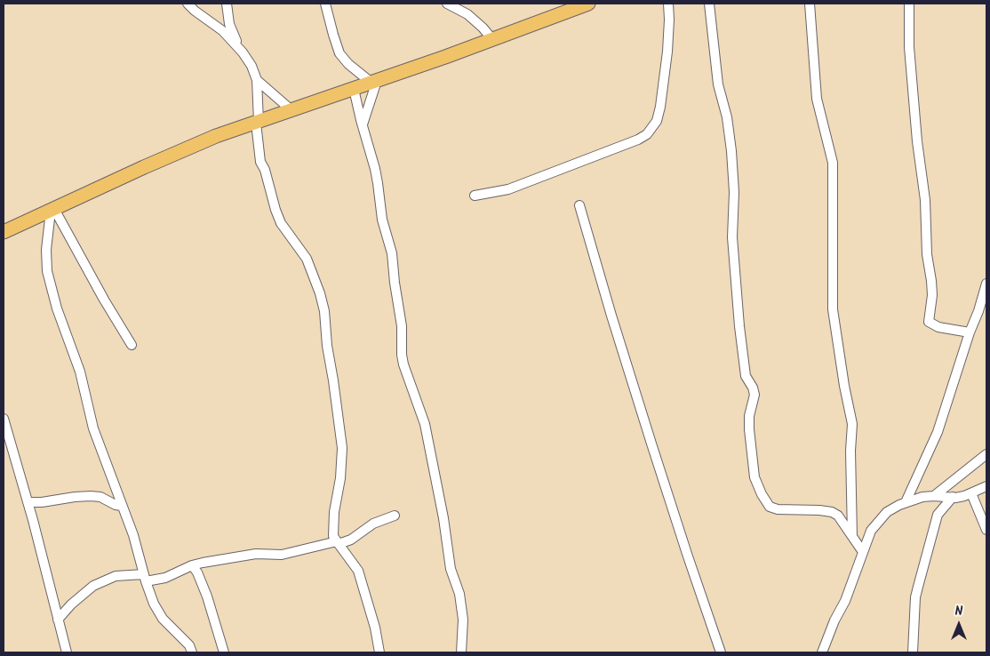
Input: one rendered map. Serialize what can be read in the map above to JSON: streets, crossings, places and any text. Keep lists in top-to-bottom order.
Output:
{
  "north": "top"
}
